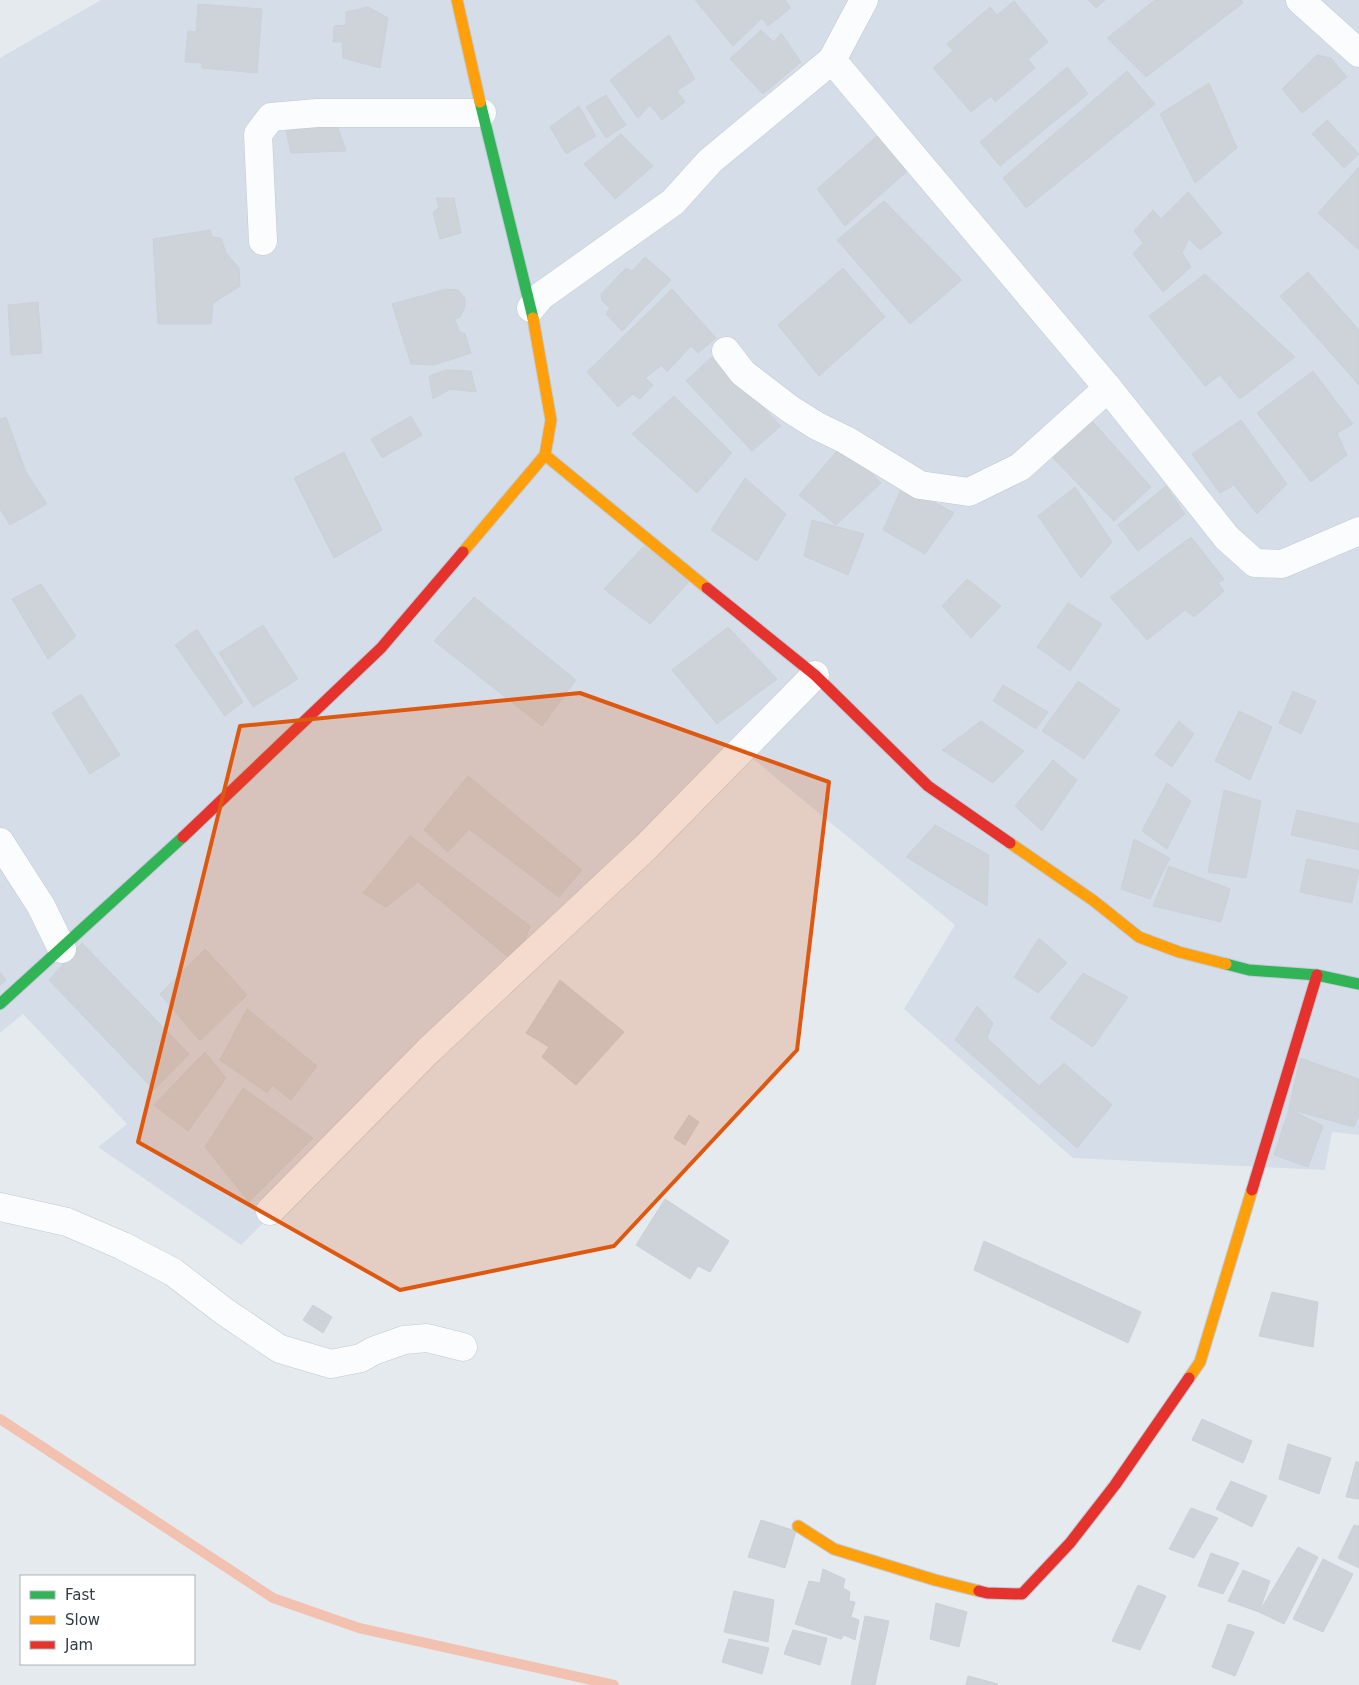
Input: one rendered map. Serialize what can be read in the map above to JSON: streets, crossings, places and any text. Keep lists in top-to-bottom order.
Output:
{
  "legend": ["Fast", "Slow", "Jam"]
}
